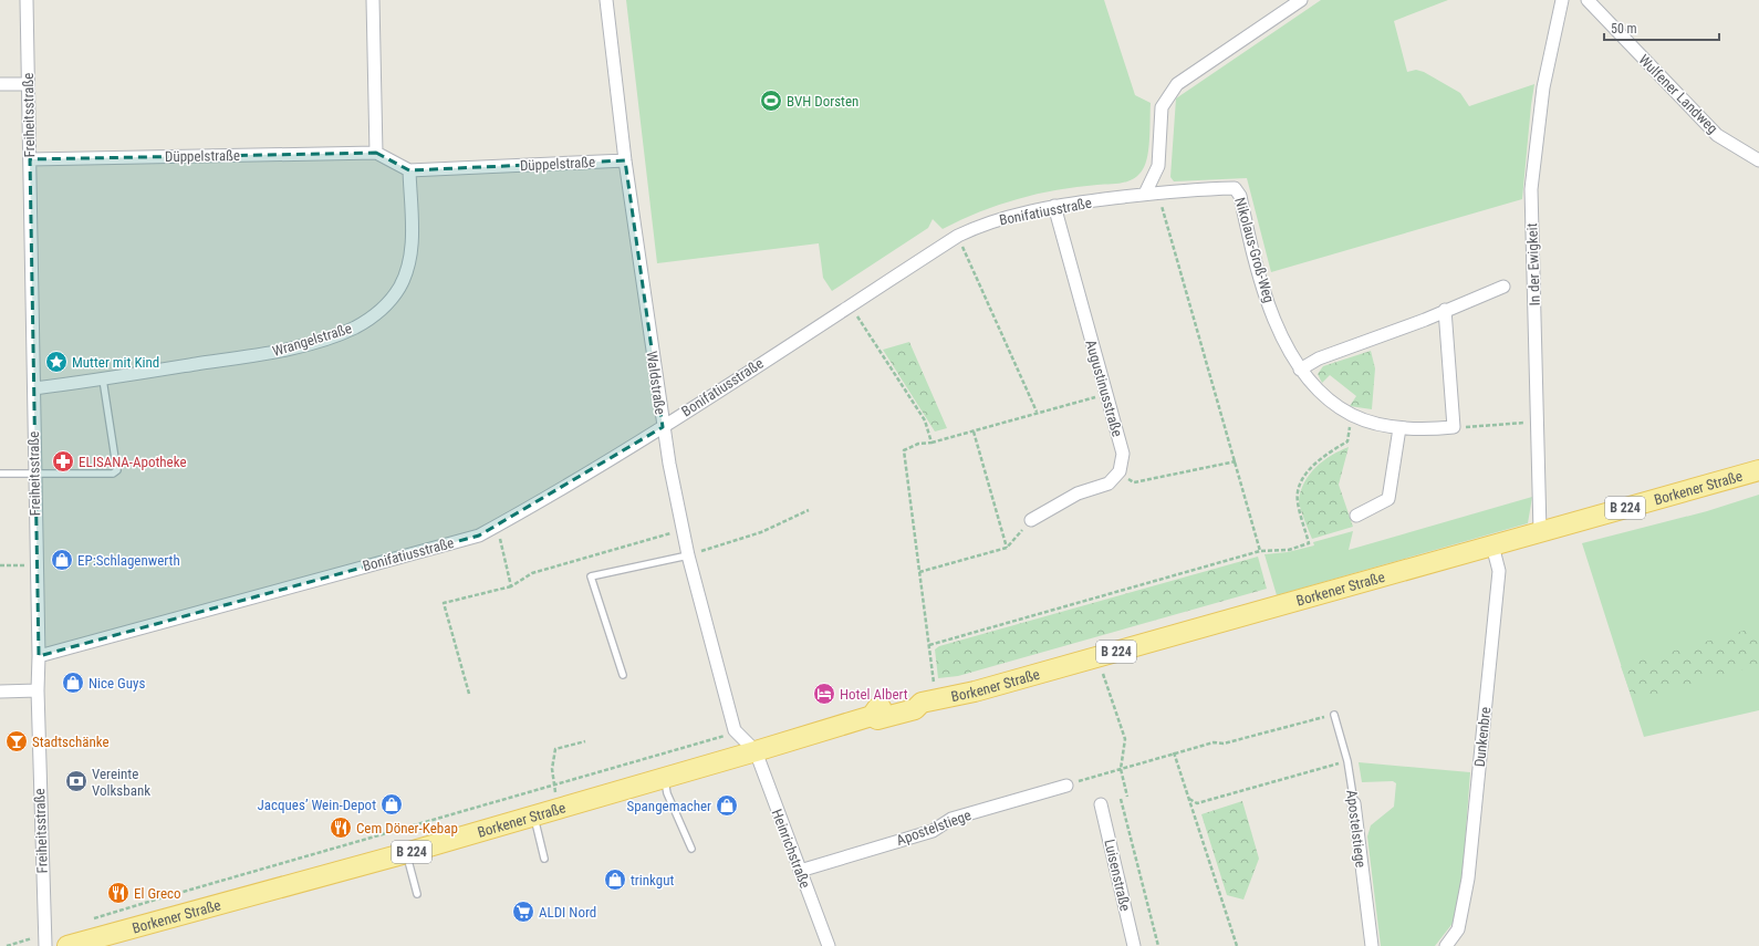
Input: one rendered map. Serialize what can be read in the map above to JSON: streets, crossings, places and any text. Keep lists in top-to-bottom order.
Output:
{
  "streets": {
    "main road": ["Borkener Straße", "B 224"],
    "street": [
      "Wulfener Landweg",
      "Freiheitsstraße",
      "Düppelstraße",
      "Bonifatiusstraße",
      "Nikolaus-Groß-Weg",
      "In der Ewigkeit",
      "Wrangelstraße",
      "Waldstraße",
      "Augustinusstraße",
      "Dunkenbre",
      "Apostelstiege",
      "Heinrichstraße",
      "Luisenstraße"
    ]
  },
  "crossings": [
    ["Freiheitsstraße", "Düppelstraße"],
    ["Freiheitsstraße", "Bonifatiusstraße"],
    ["Freiheitsstraße", "Wrangelstraße"],
    ["Düppelstraße", "Wrangelstraße"],
    ["Düppelstraße", "Waldstraße"],
    ["Bonifatiusstraße", "Nikolaus-Groß-Weg"],
    ["Bonifatiusstraße", "Waldstraße"],
    ["Bonifatiusstraße", "Augustinusstraße"],
    ["In der Ewigkeit", "Borkener Straße"],
    ["Waldstraße", "Borkener Straße"],
    ["Waldstraße", "Heinrichstraße"],
    ["Borkener Straße", "Dunkenbre"],
    ["Borkener Straße", "Heinrichstraße"],
    ["Apostelstiege", "Heinrichstraße"]
  ],
  "places": {
    "sports": ["BVH Dorsten"],
    "place": ["Mutter mit Kind"],
    "pharmacy": ["ELISANA-Apotheke"],
    "shop": [
      "EP:Schlagenwerth",
      "Nice Guys",
      "Jacques’ Wein-Depot",
      "Spangemacher",
      "trinkgut"
    ],
    "hotel": ["Hotel Albert"],
    "bar": ["Stadtschänke"],
    "bank": ["Vereinte Volksbank"],
    "restaurant": ["Cem Döner-Kebap", "El Greco"],
    "supermarket": ["ALDI Nord"]
  },
  "scale_bar": "50 m"
}
